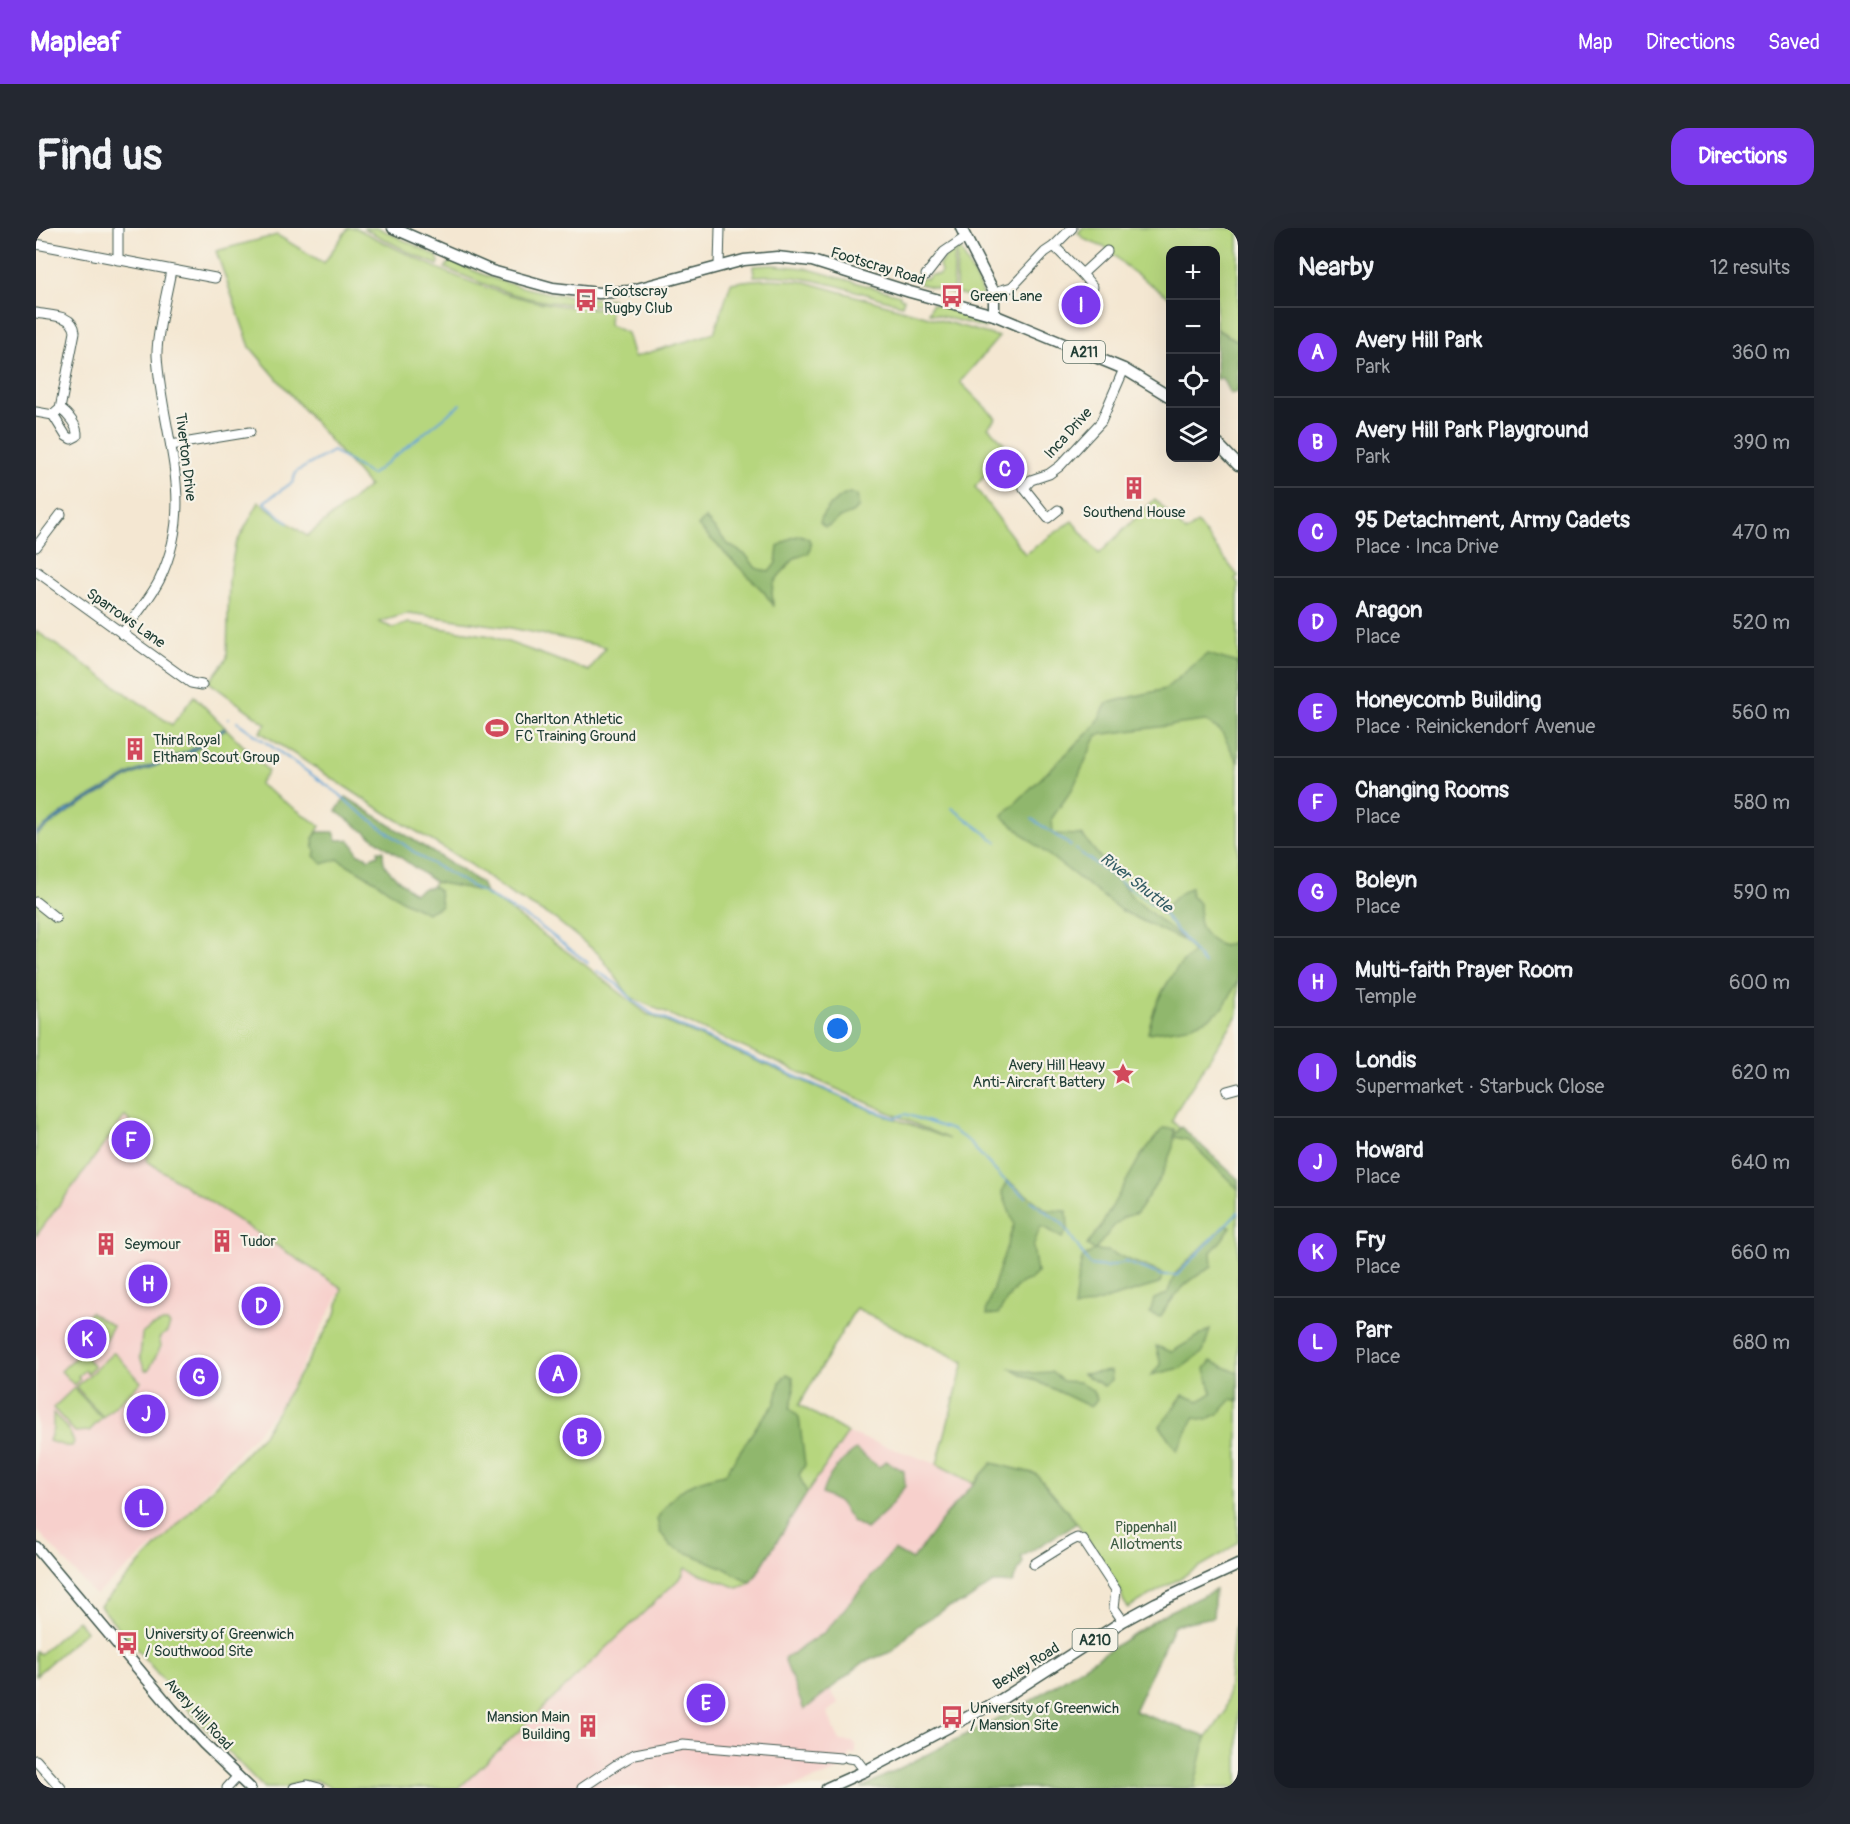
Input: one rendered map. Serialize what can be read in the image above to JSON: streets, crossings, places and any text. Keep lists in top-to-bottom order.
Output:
{
  "streets": {
    "main road": [
      "Footscray Road",
      "A211",
      "A210",
      "Bexley Road",
      "Avery Hill Road"
    ],
    "street": ["Inca Drive", "Tiverton Drive", "Sparrows Lane"]
  },
  "crossings": [
    ["Footscray Road", "Inca Drive"],
    ["Tiverton Drive", "Sparrows Lane"]
  ],
  "water": ["River Shuttle"],
  "parks": ["Pippenhall Allotments"],
  "places": {
    "bus stop": [
      "Green Lane",
      "Footscray Rugby Club",
      "University of Greenwich / Southwood Site",
      "University of Greenwich / Mansion Site"
    ],
    "building": [
      "Southend House",
      "Third Royal Eltham Scout Group",
      "Tudor",
      "Seymour",
      "Mansion Main Building"
    ],
    "sports": ["Charlton Athletic FC Training Ground"],
    "place": ["Avery Hill Heavy Anti-Aircraft Battery"]
  },
  "page": {
    "header": "Mapleaf",
    "nav": ["Map", "Directions", "Saved"],
    "buttons": "Directions",
    "title": "Find us",
    "heading": ["Nearby", "12 results"],
    "map_buttons": ["+", "−"],
    "pins": [
      "I",
      "C",
      "F",
      "H",
      "D",
      "K",
      "A",
      "G",
      "J",
      "B",
      "L",
      "E"
    ],
    "list": [
      {
        "mark": "A",
        "name": "Avery Hill Park",
        "note": "Park",
        "value": "360 m"
      },
      {
        "mark": "B",
        "name": "Avery Hill Park Playground",
        "note": "Park",
        "value": "390 m"
      },
      {
        "mark": "C",
        "name": "95 Detachment, Army Cadets",
        "note": "Place · Inca Drive",
        "value": "470 m"
      },
      {
        "mark": "D",
        "name": "Aragon",
        "note": "Place",
        "value": "520 m"
      },
      {
        "mark": "E",
        "name": "Honeycomb Building",
        "note": "Place · Reinickendorf Avenue",
        "value": "560 m"
      },
      {
        "mark": "F",
        "name": "Changing Rooms",
        "note": "Place",
        "value": "580 m"
      },
      {
        "mark": "G",
        "name": "Boleyn",
        "note": "Place",
        "value": "590 m"
      },
      {
        "mark": "H",
        "name": "Multi-faith Prayer Room",
        "note": "Temple",
        "value": "600 m"
      },
      {
        "mark": "I",
        "name": "Londis",
        "note": "Supermarket · Starbuck Close",
        "value": "620 m"
      },
      {
        "mark": "J",
        "name": "Howard",
        "note": "Place",
        "value": "640 m"
      },
      {
        "mark": "K",
        "name": "Fry",
        "note": "Place",
        "value": "660 m"
      },
      {
        "mark": "L",
        "name": "Parr",
        "note": "Place",
        "value": "680 m"
      }
    ]
  }
}
